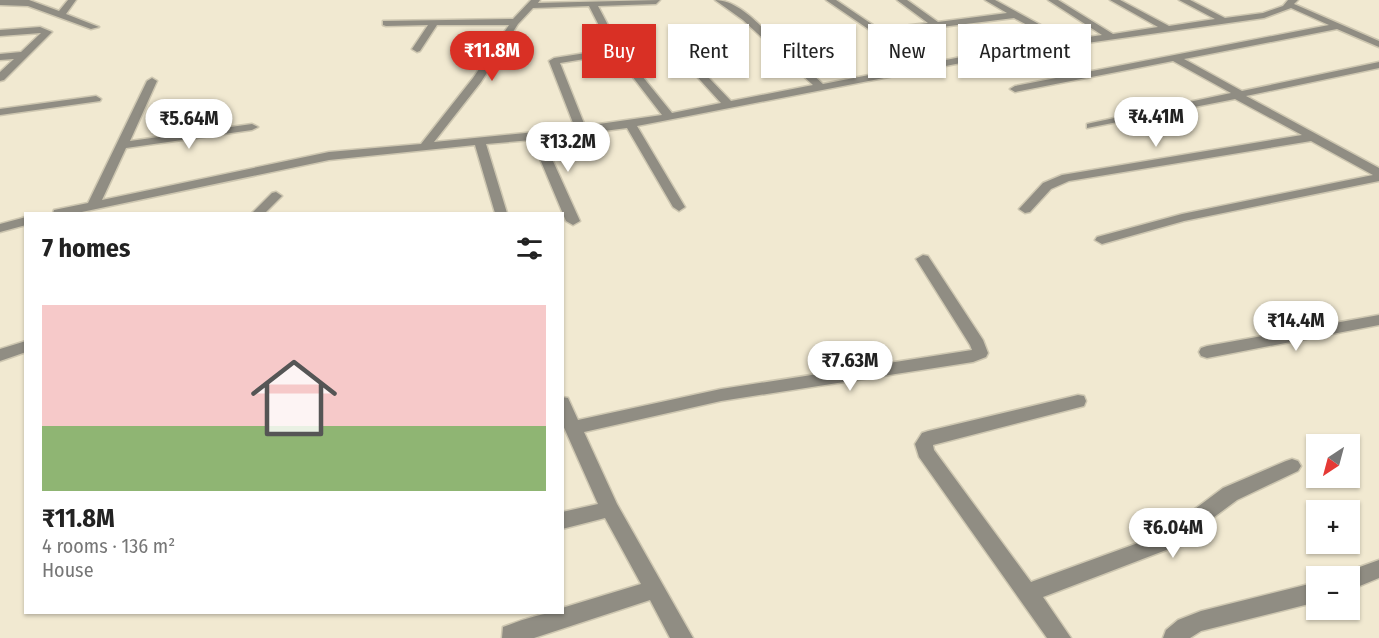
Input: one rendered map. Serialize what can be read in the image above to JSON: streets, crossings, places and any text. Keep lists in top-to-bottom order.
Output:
{
  "north": "bottom left",
  "page": {
    "chip": [
      "Buy",
      "Rent",
      "Filters",
      "New",
      "Apartment"
    ],
    "price": [
      "₹11.8M",
      "₹4.41M",
      "₹5.64M",
      "₹13.2M",
      "₹14.4M",
      "₹7.63M",
      "₹6.04M"
    ],
    "heading": "7 homes",
    "list": [
      {
        "name": "₹11.8M",
        "note": "4 rooms · 136 m² · House"
      }
    ],
    "map_buttons": ["+", "−"]
  }
}
